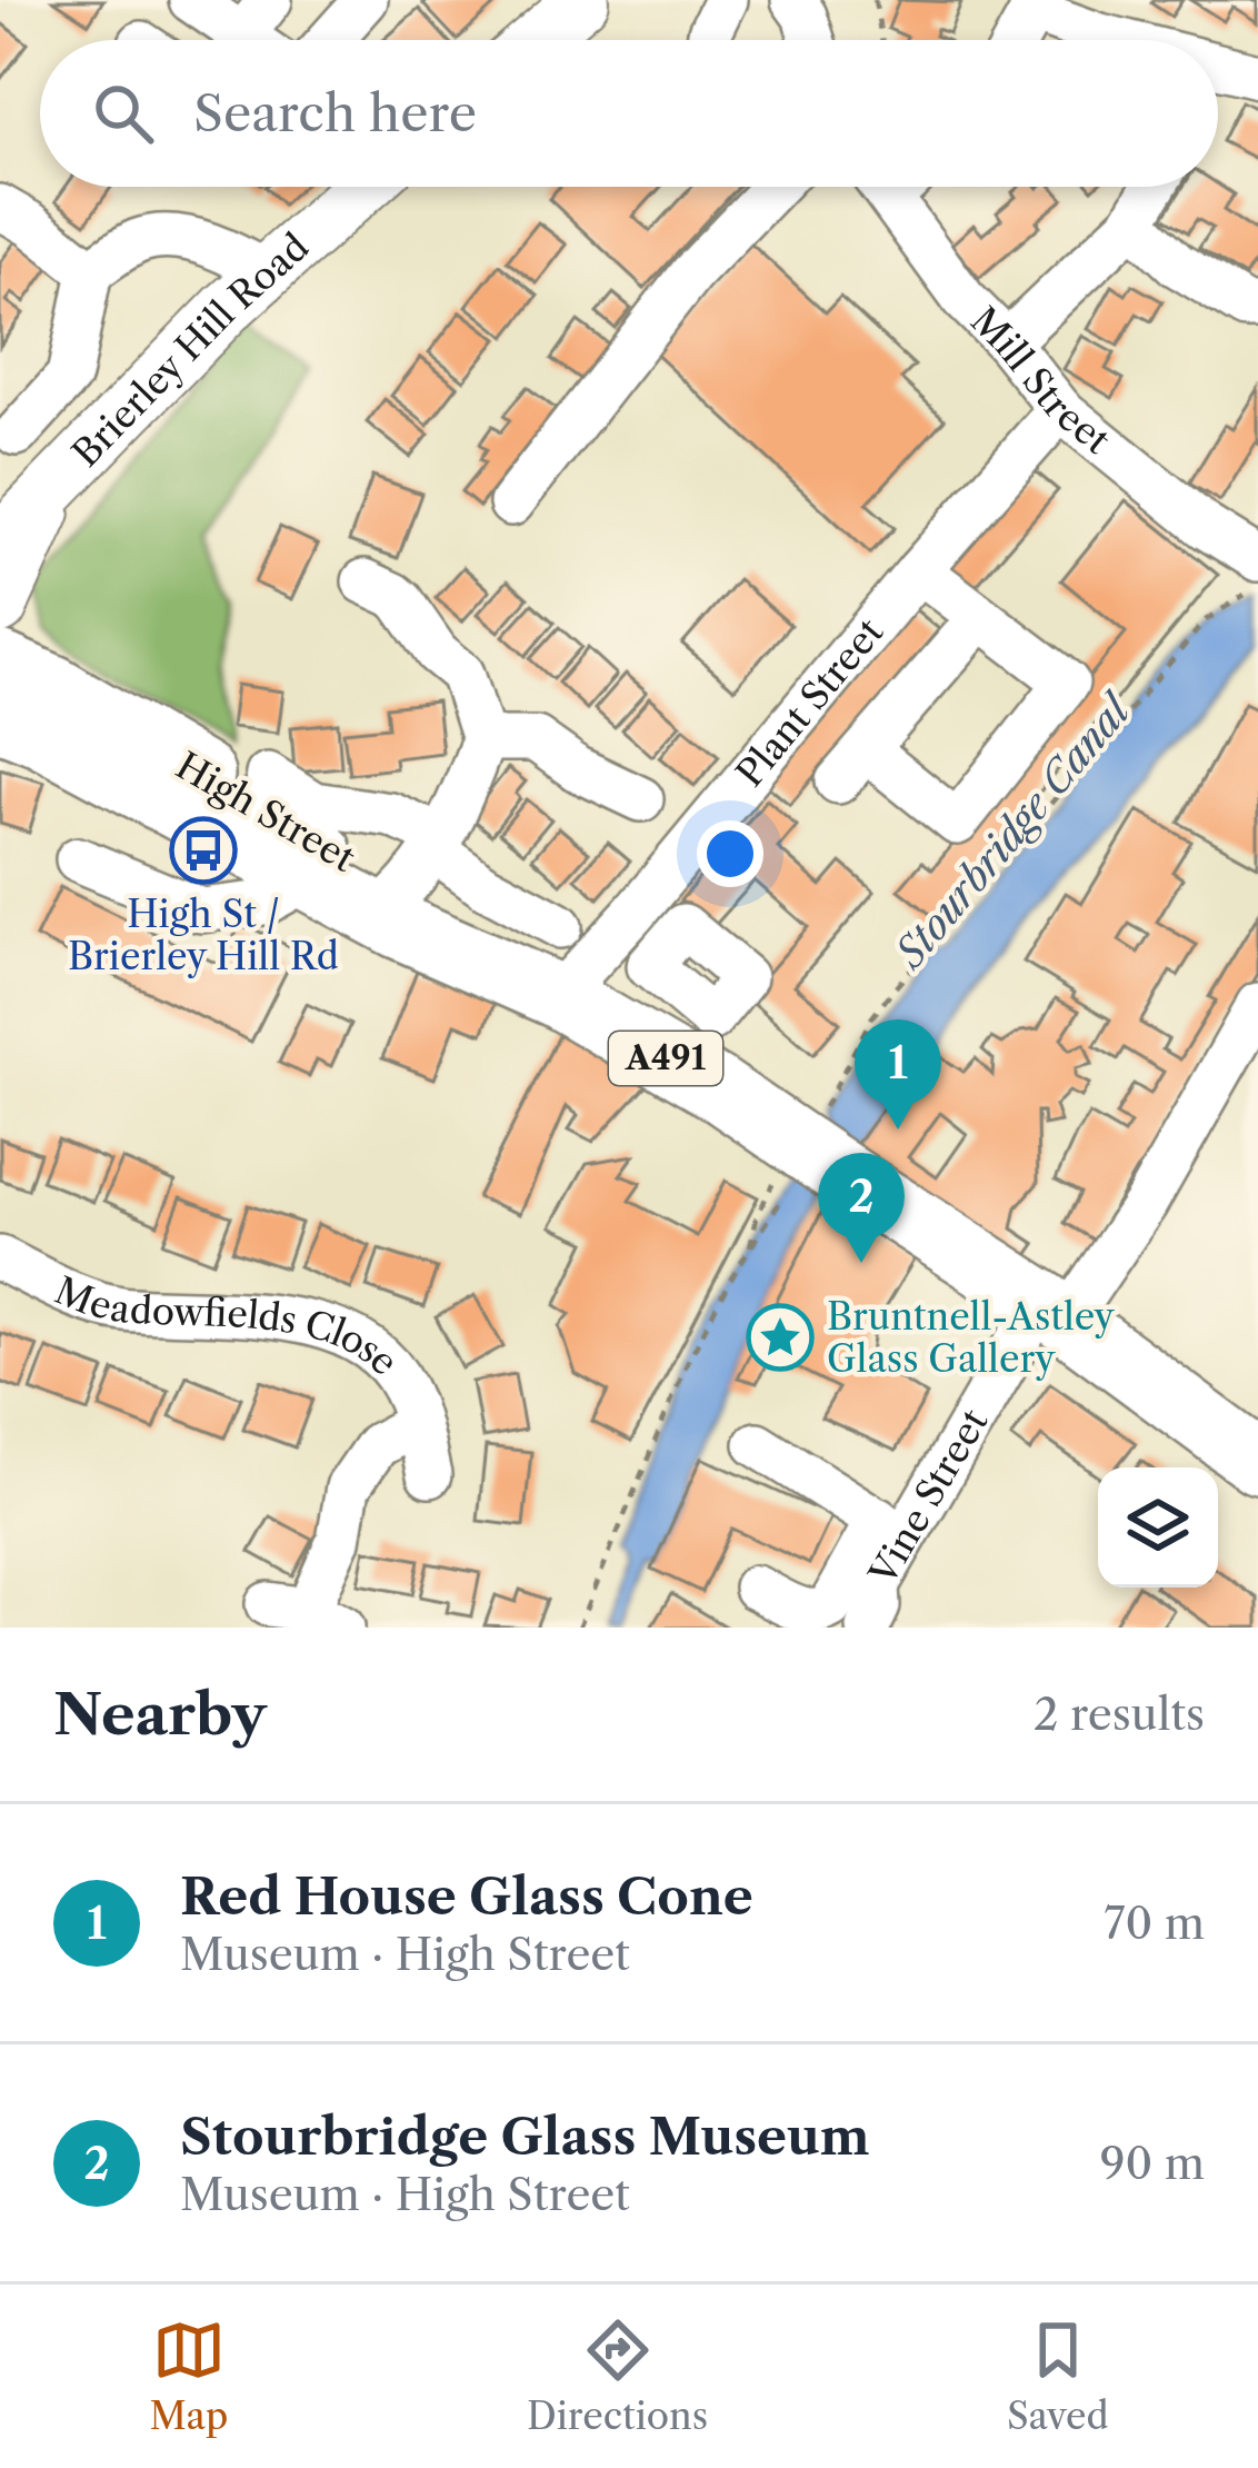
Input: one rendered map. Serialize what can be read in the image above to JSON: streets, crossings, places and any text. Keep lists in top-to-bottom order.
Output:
{
  "streets": {
    "highway": ["High Street", "A491"],
    "main road": ["Brierley Hill Road"],
    "street": [
      "Mill Street",
      "Plant Street",
      "Meadowfields Close",
      "Vine Street"
    ]
  },
  "crossings": [
    ["Mill Street", "Plant Street"],
    ["Plant Street", "High Street"],
    ["High Street", "Vine Street"]
  ],
  "water": ["Stourbridge Canal"],
  "places": {
    "bus stop": ["High St / Brierley Hill Rd"],
    "place": ["Bruntnell-Astley Glass Gallery"]
  },
  "page": {
    "search": "Search here",
    "pins": ["1", "2"],
    "heading": ["Nearby", "2 results"],
    "list": [
      {
        "mark": "1",
        "name": "Red House Glass Cone",
        "note": "Museum · High Street",
        "value": "70 m"
      },
      {
        "mark": "2",
        "name": "Stourbridge Glass Museum",
        "note": "Museum · High Street",
        "value": "90 m"
      }
    ],
    "nav": ["Map", "Directions", "Saved"]
  }
}
